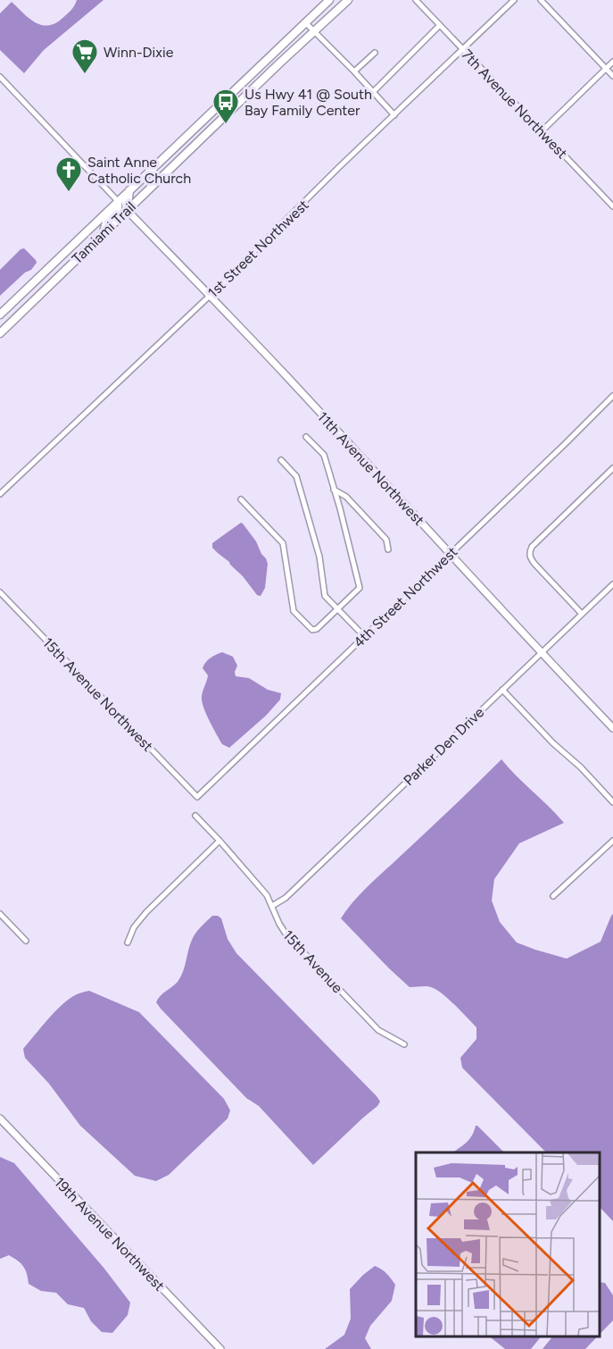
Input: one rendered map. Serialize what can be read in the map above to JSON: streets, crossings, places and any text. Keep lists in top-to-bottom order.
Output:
{
  "streets": {
    "main road": ["Tamiami Trail"],
    "street": [
      "7th Avenue Northwest",
      "1st Street Northwest",
      "11th Avenue Northwest",
      "4th Street Northwest",
      "15th Avenue Northwest",
      "Parker Den Drive",
      "15th Avenue",
      "19th Avenue Northwest"
    ]
  },
  "crossings": [
    ["7th Avenue Northwest", "1st Street Northwest"],
    ["Tamiami Trail", "11th Avenue Northwest"],
    ["1st Street Northwest", "11th Avenue Northwest"],
    ["11th Avenue Northwest", "4th Street Northwest"],
    ["11th Avenue Northwest", "Parker Den Drive"],
    ["4th Street Northwest", "15th Avenue Northwest"],
    ["Parker Den Drive", "15th Avenue"]
  ],
  "places": {
    "supermarket": ["Winn-Dixie"],
    "bus stop": ["Us Hwy 41 @ South Bay Family Center"],
    "church": ["Saint Anne Catholic Church"]
  }
}
